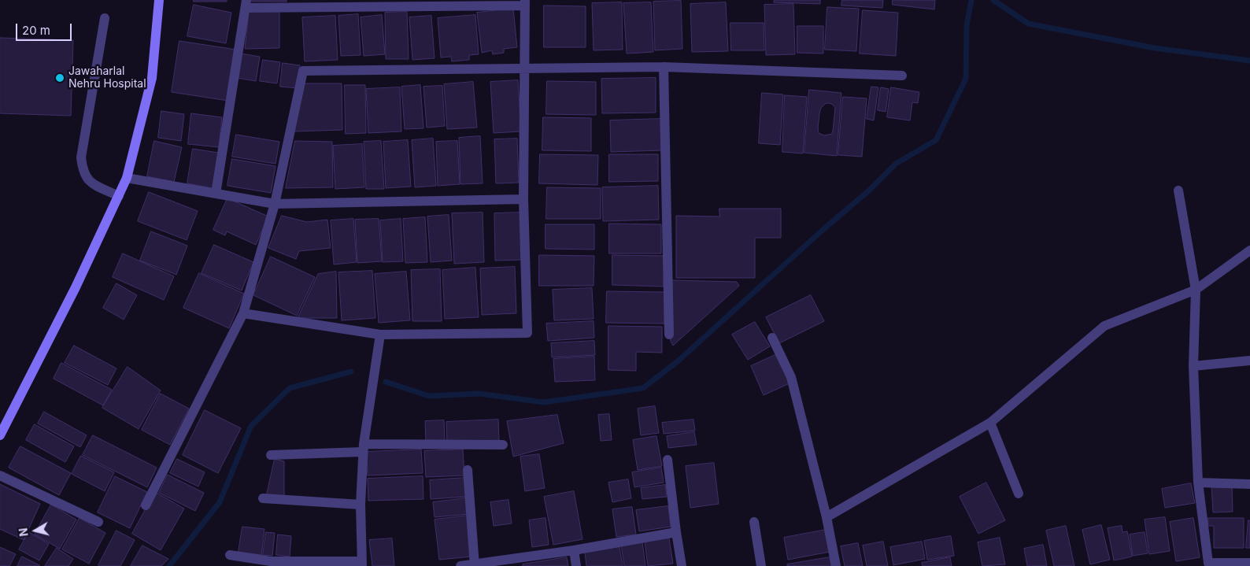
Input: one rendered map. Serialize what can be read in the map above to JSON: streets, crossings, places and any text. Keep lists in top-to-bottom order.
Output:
{
  "places": ["Jawaharlal Nehru Hospital"],
  "scale_bar": "20 m",
  "north": "left"
}
